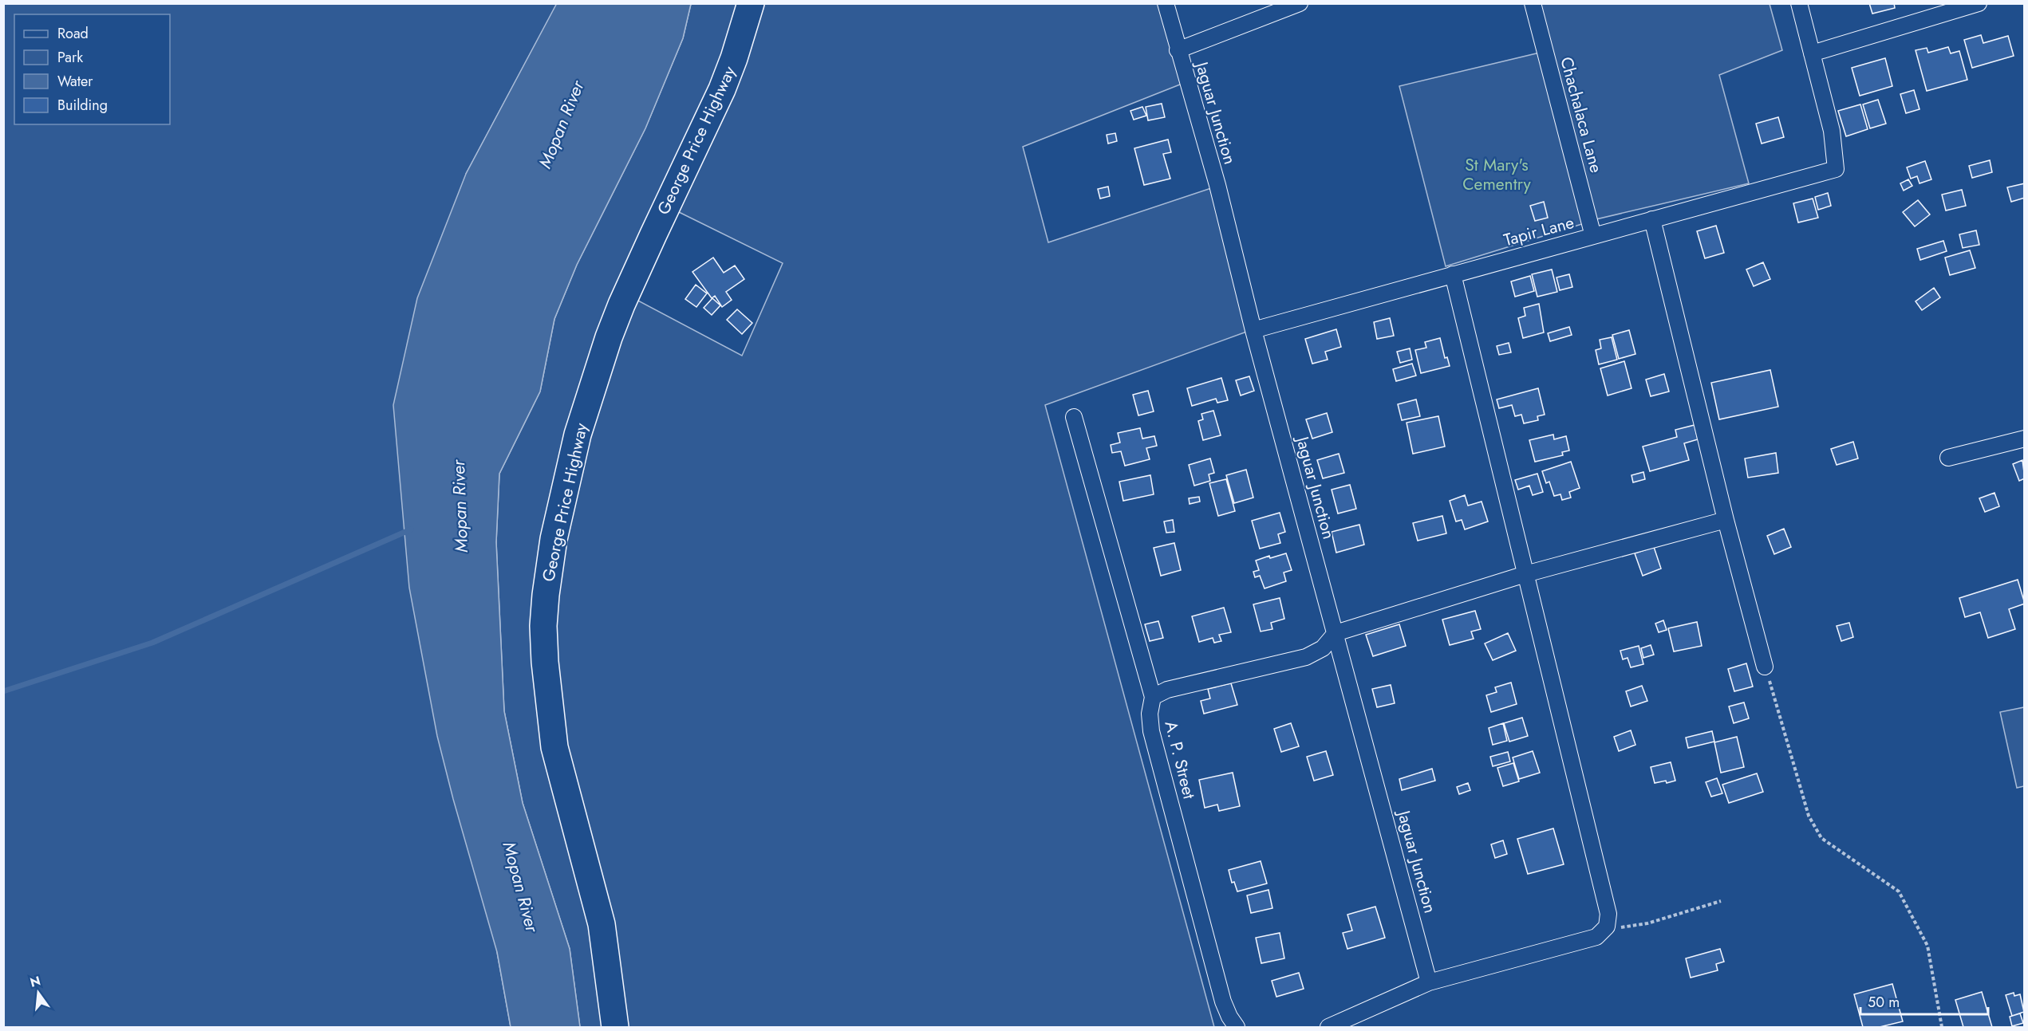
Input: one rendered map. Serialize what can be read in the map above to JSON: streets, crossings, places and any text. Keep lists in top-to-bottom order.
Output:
{
  "streets": {
    "highway": ["George Price Highway"],
    "street": [
      "Jaguar Junction",
      "Chachalaca Lane",
      "Tapir Lane",
      "A. P. Street"
    ]
  },
  "crossings": [
    ["Jaguar Junction", "Tapir Lane"],
    ["Chachalaca Lane", "Tapir Lane"]
  ],
  "water": ["Mopan River"],
  "parks": ["St Mary's Cementry"],
  "legend": [
    "Road",
    "Park",
    "Water",
    "Building"
  ],
  "scale_bar": "50 m",
  "north": "top"
}
